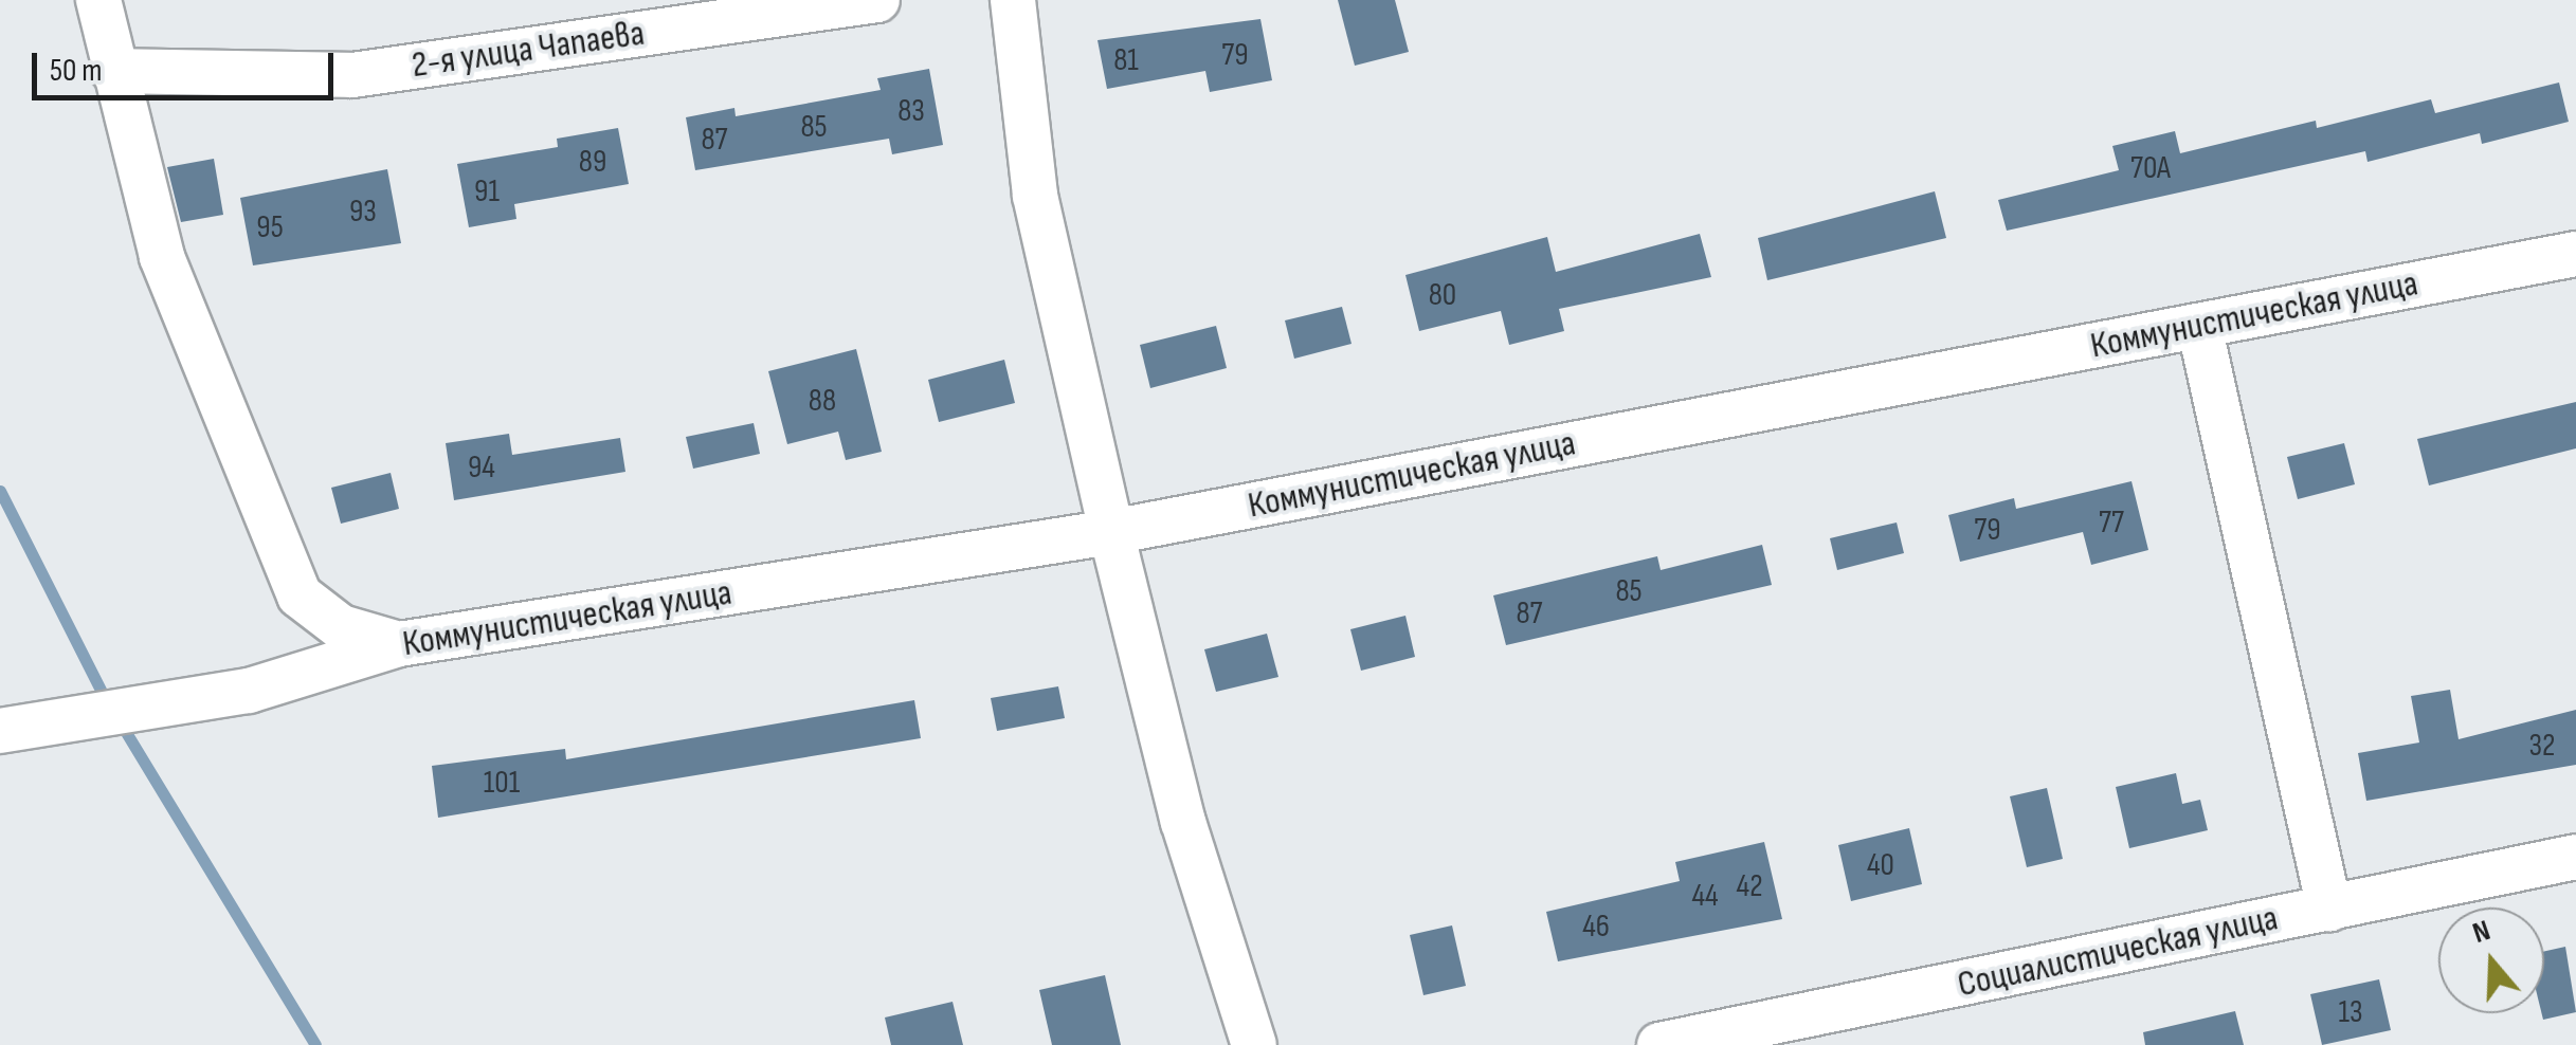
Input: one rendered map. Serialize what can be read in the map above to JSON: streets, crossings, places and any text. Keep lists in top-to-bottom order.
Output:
{
  "streets": {
    "street": ["2-я улица Чапаева", "Коммунистическая улица", "Социалистическая улица"]
  },
  "house_numbers": [
    "79",
    "81",
    "83",
    "85",
    "87",
    "89",
    "70А",
    "91",
    "93",
    "95",
    "80",
    "88",
    "94",
    "77",
    "79",
    "85",
    "87",
    "32",
    "101",
    "40",
    "42",
    "44",
    "46",
    "13"
  ],
  "scale_bar": "50 m",
  "north": "top"
}
